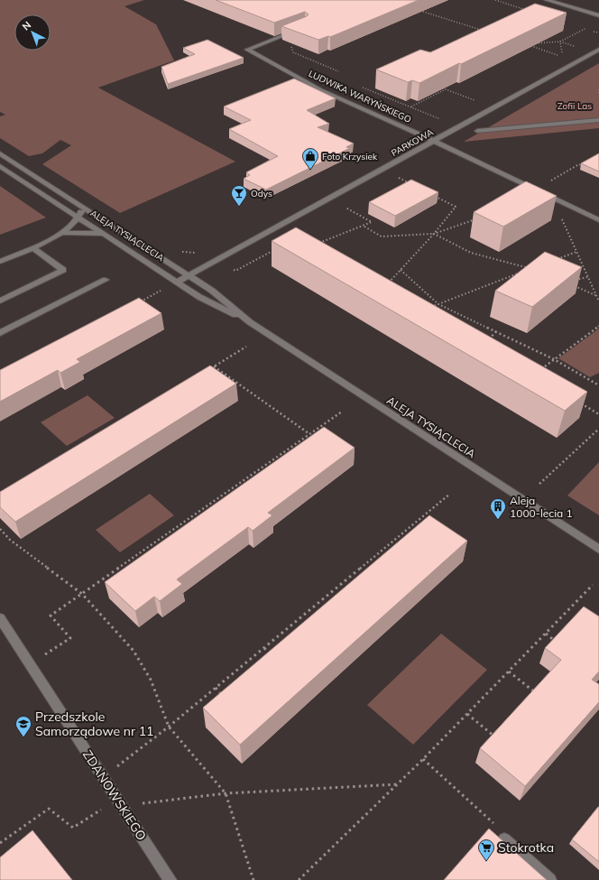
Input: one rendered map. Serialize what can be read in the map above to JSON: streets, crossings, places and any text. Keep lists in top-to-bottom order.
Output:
{
  "streets": {
    "street": [
      "LUDWIKA WARYŃSKIEGO",
      "PARKOWA",
      "ALEJA TYSIĄCLECIA",
      "ZDANOWSKIEGO"
    ]
  },
  "crossings": [
    ["LUDWIKA WARYŃSKIEGO", "PARKOWA"],
    ["PARKOWA", "ALEJA TYSIĄCLECIA"]
  ],
  "parks": ["Zofii Las"],
  "places": {
    "shop": ["Foto Krzysiek"],
    "bar": ["Odys"],
    "building": ["Aleja 1000-lecia 1"],
    "school or university": ["Przedszkole Samorządowe nr 11"],
    "supermarket": ["Stokrotka"]
  },
  "north": "top left"
}
